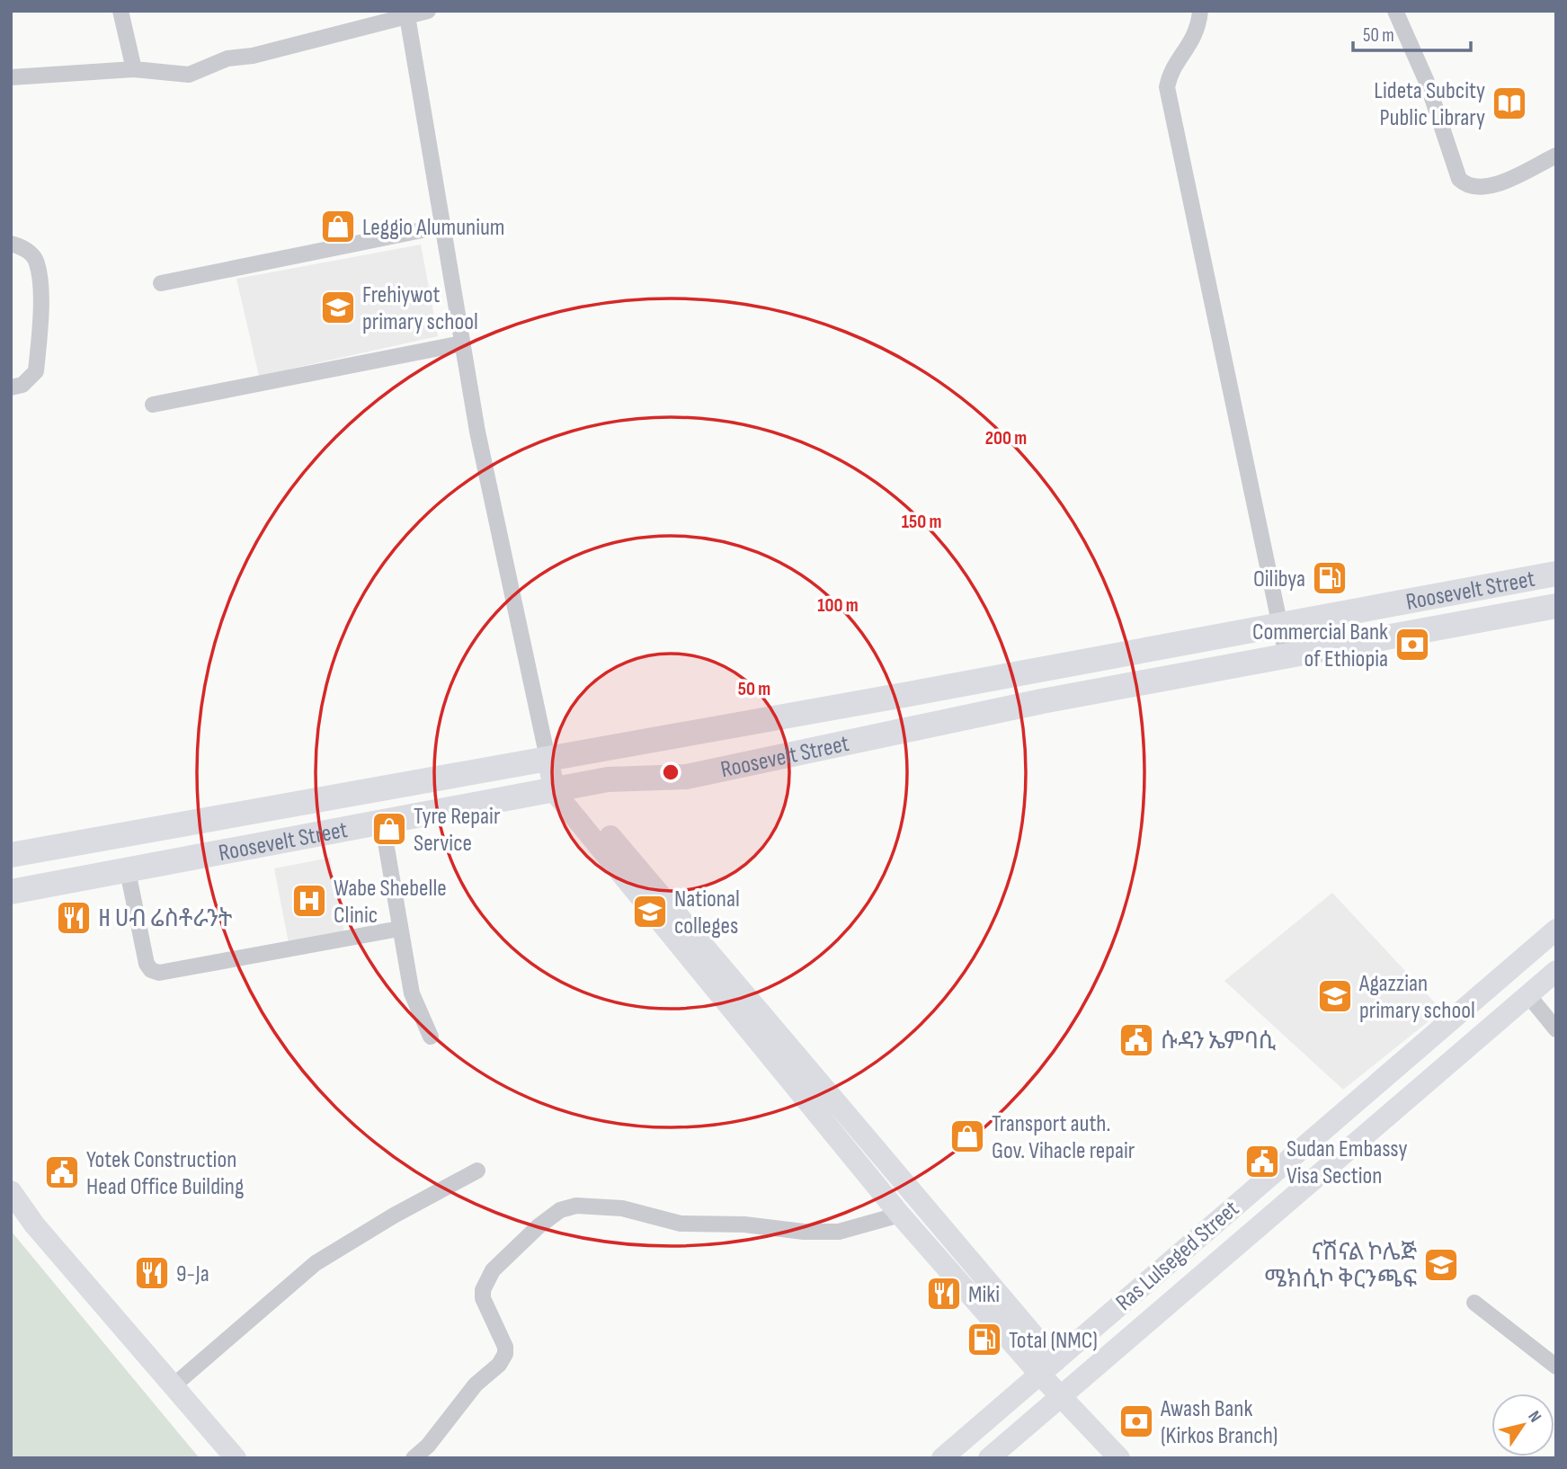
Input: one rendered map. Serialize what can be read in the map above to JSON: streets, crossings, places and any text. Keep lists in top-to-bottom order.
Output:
{
  "streets": {
    "main road": ["Roosevelt Street"],
    "street": ["Ras Lulseged Street"]
  },
  "places": {
    "library": ["Lideta Subcity Public Library"],
    "shop": ["Leggio Alumunium", "Tyre Repair Service", "Transport auth. Gov. Vihacle repair"],
    "school or university": [
      "Frehiywot primary school",
      "National colleges",
      "Agazzian primary school",
      "ናሽናል ኮሌጅ ሜክሲኮ ቅርንጫፍ"
    ],
    "fuel station": ["Oilibya", "Total (NMC)"],
    "bank": ["Commercial Bank of Ethiopia", "Awash Bank (Kirkos Branch)"],
    "hospital": ["Wabe Shebelle Clinic"],
    "restaurant": ["ዘ ሀብ ሬስቶራንት", "9-Ja", "Miki"],
    "public building": ["ሱዳን ኤምባሲ", "Sudan Embassy Visa Section", "Yotek Construction Head Office Building"]
  },
  "scale_bar": "50 m",
  "north": "top right",
  "rings": [
    "200 m",
    "150 m",
    "100 m",
    "50 m"
  ]
}
